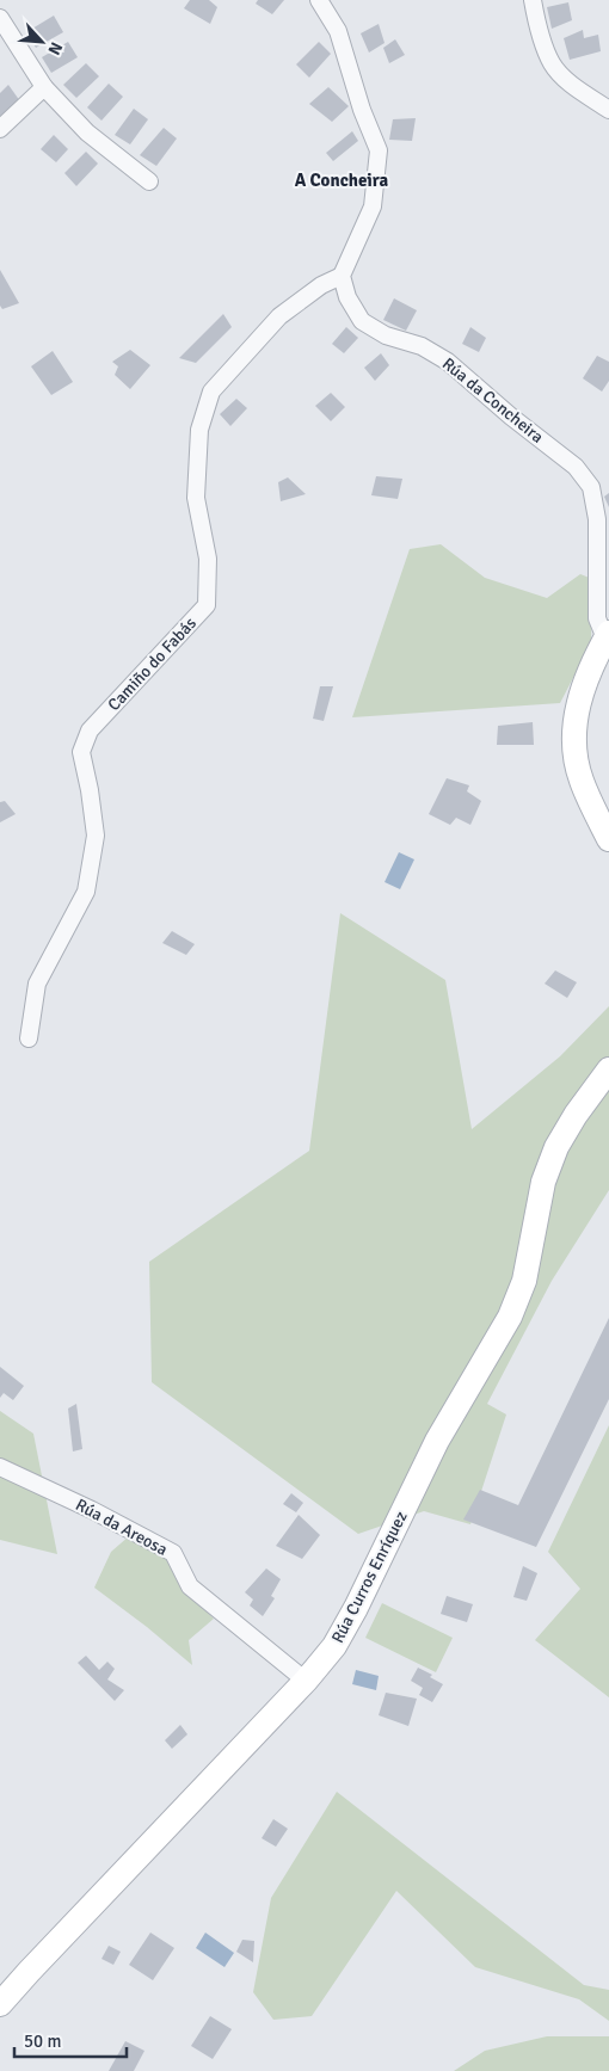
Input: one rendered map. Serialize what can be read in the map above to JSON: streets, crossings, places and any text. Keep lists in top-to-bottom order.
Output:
{
  "streets": {
    "street": [
      "Rúa da Concheira",
      "Camiño do Fabás",
      "Rúa da Areosa",
      "Rúa Curros Enríquez"
    ]
  },
  "crossings": [
    ["Rúa da Concheira", "Camiño do Fabás"],
    ["Rúa da Areosa", "Rúa Curros Enríquez"]
  ],
  "districts": ["A Concheira"],
  "scale_bar": "50 m",
  "north": "bottom right"
}
